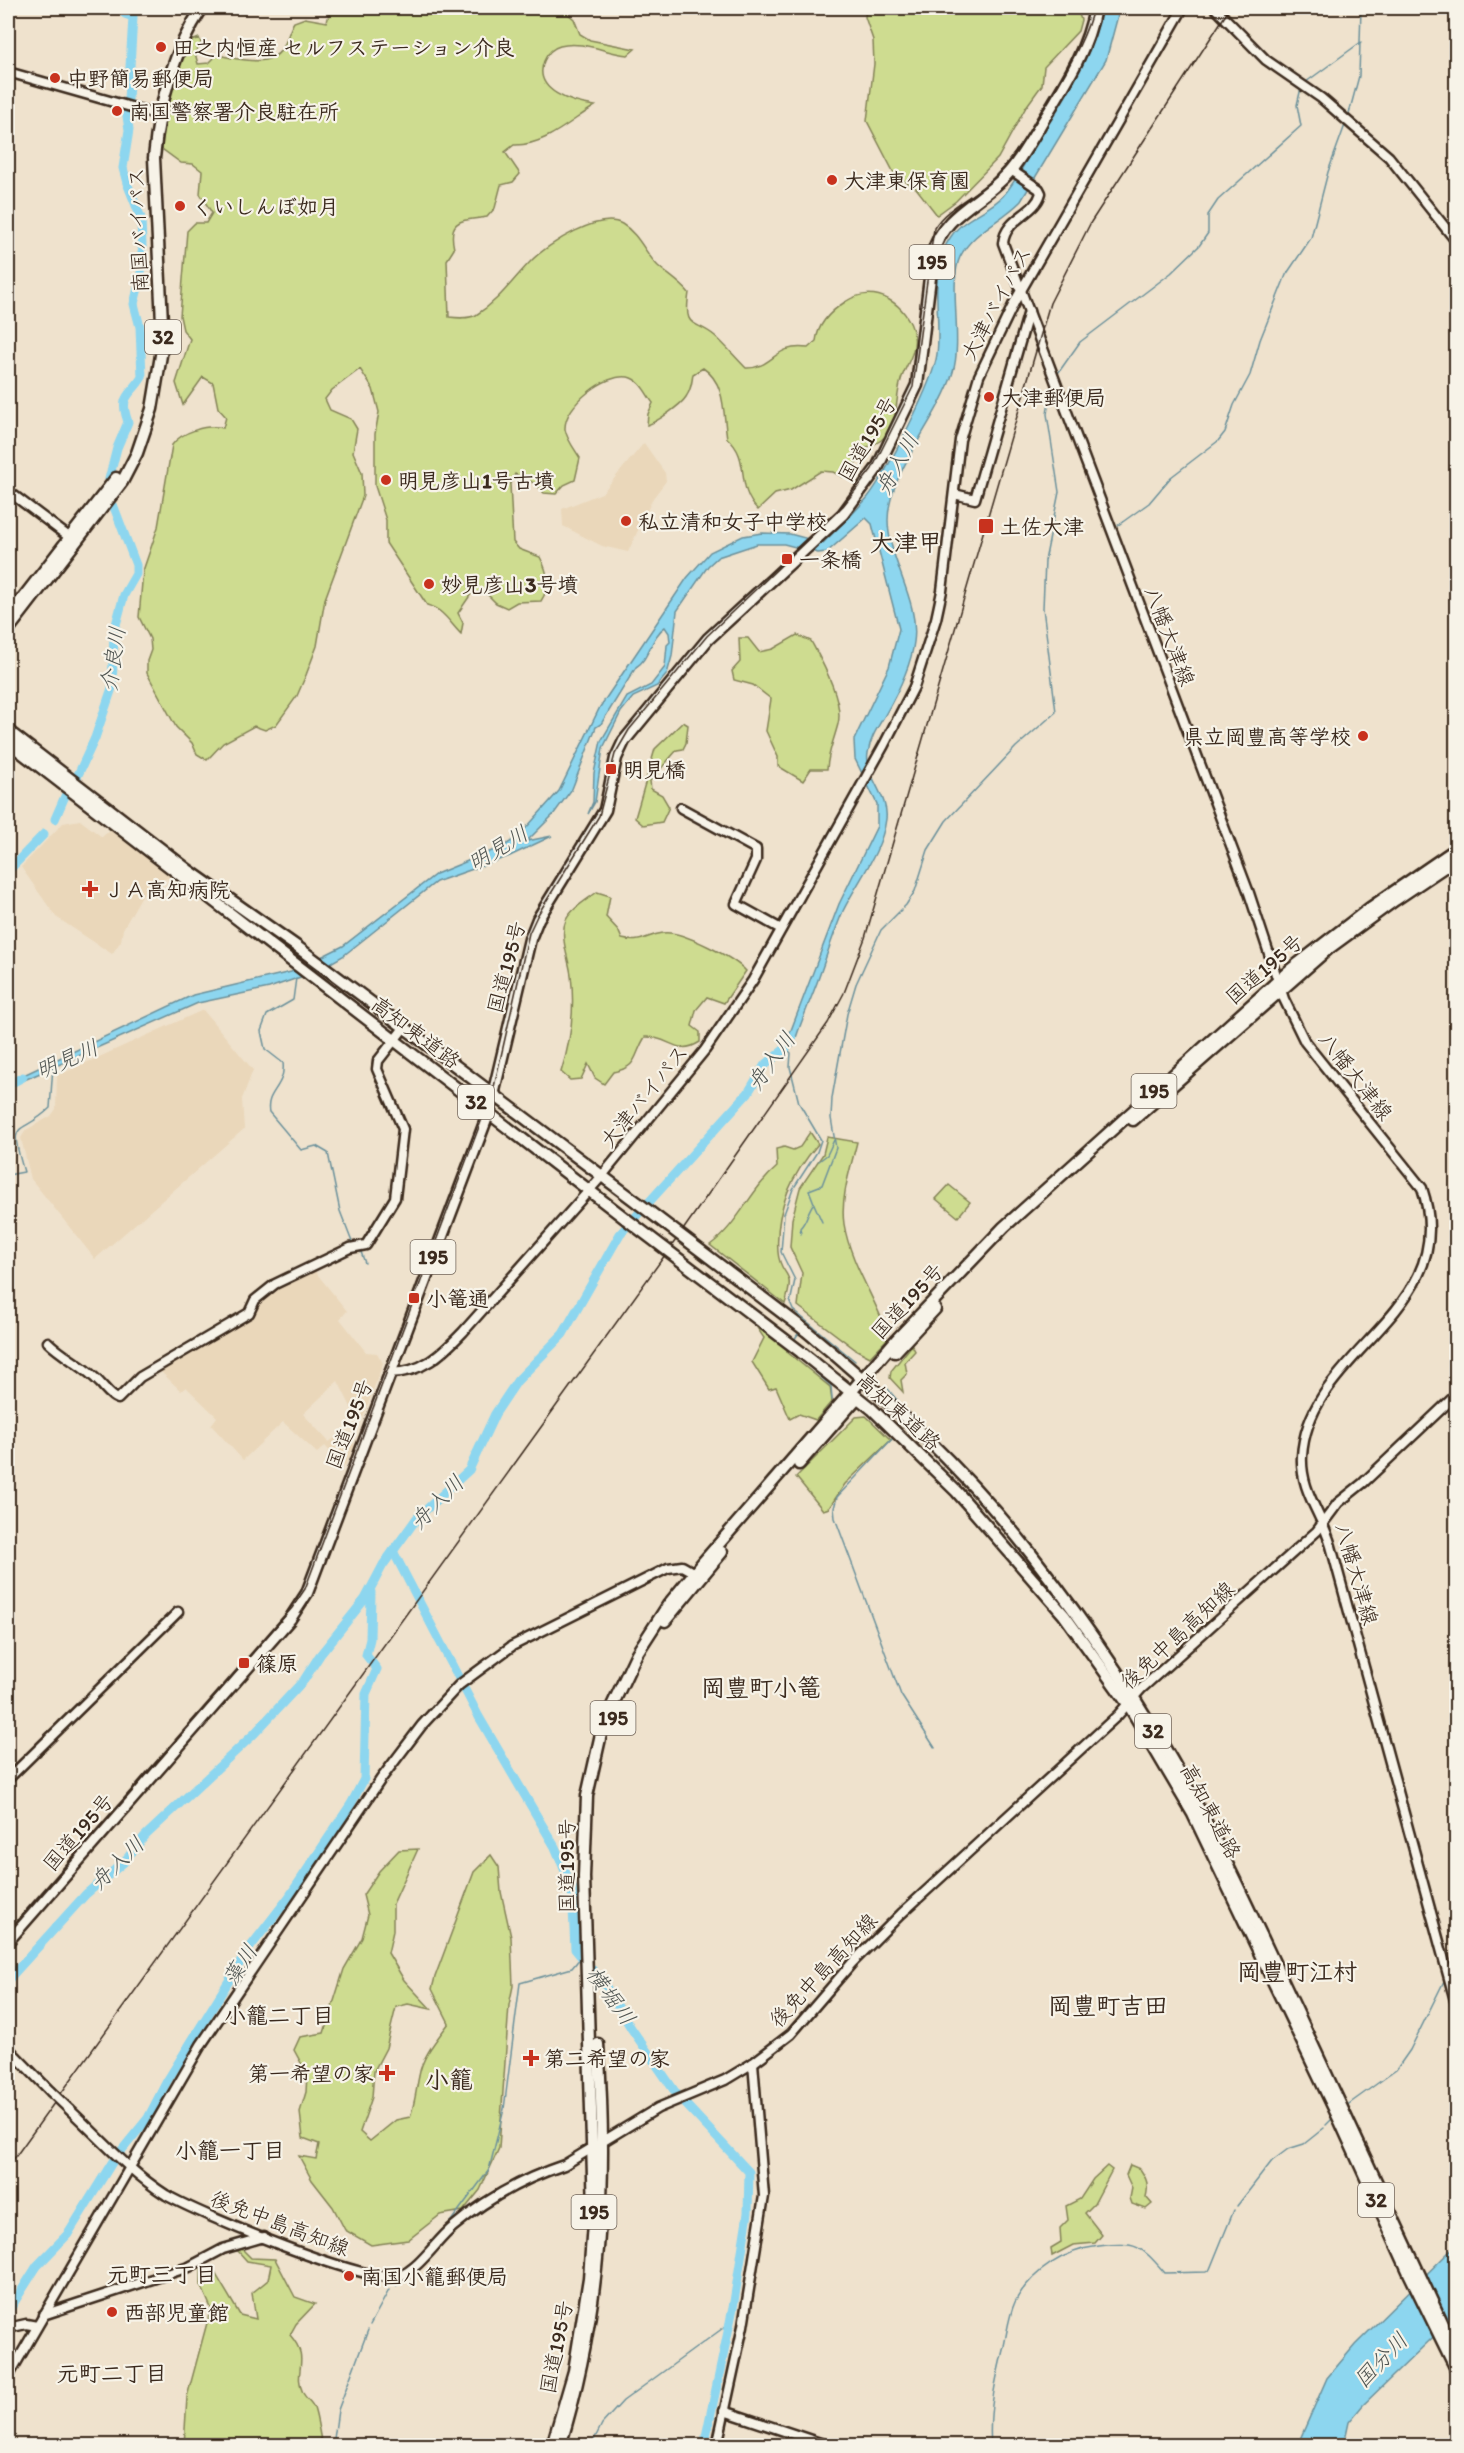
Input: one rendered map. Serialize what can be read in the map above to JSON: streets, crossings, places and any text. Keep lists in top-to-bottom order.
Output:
{
  "streets": {
    "highway": [
      "南国バイパス",
      "195",
      "32",
      "国道195号",
      "高知東道路"
    ],
    "main road": ["大津バイパス", "八幡大津線", "後免中島高知線"]
  },
  "crossings": [
    ["大津バイパス", "国道195号"],
    ["大津バイパス", "八幡大津線"],
    ["大津バイパス", "高知東道路"],
    ["国道195号", "八幡大津線"],
    ["国道195号", "高知東道路"],
    ["国道195号", "後免中島高知線"],
    ["八幡大津線", "後免中島高知線"],
    ["高知東道路", "後免中島高知線"]
  ],
  "districts": [
    "大津甲",
    "岡豊町小篭",
    "岡豊町江村",
    "岡豊町吉田",
    "小籠二丁目",
    "小籠",
    "小籠一丁目",
    "元町三丁目",
    "元町二丁目"
  ],
  "water": [
    "舟入川",
    "介良川",
    "明見川",
    "藻川",
    "横堀川",
    "国分川"
  ],
  "places": {
    "other": [
      "田之内恒産 セルフステーション介良",
      "中野簡易郵便局",
      "南国警察署介良駐在所",
      "大津東保育園",
      "くいしんぼ如月",
      "大津郵便局",
      "明見彦山1号古墳",
      "私立清和女子中学校",
      "妙見彦山3号墳",
      "県立岡豊高等学校",
      "南国小籠郵便局",
      "西部児童館"
    ],
    "transit": [
      "土佐大津",
      "一条橋",
      "明見橋",
      "小篭通",
      "篠原"
    ],
    "health": ["ＪＡ高知病院", "第二希望の家", "第一希望の家"]
  }
}
